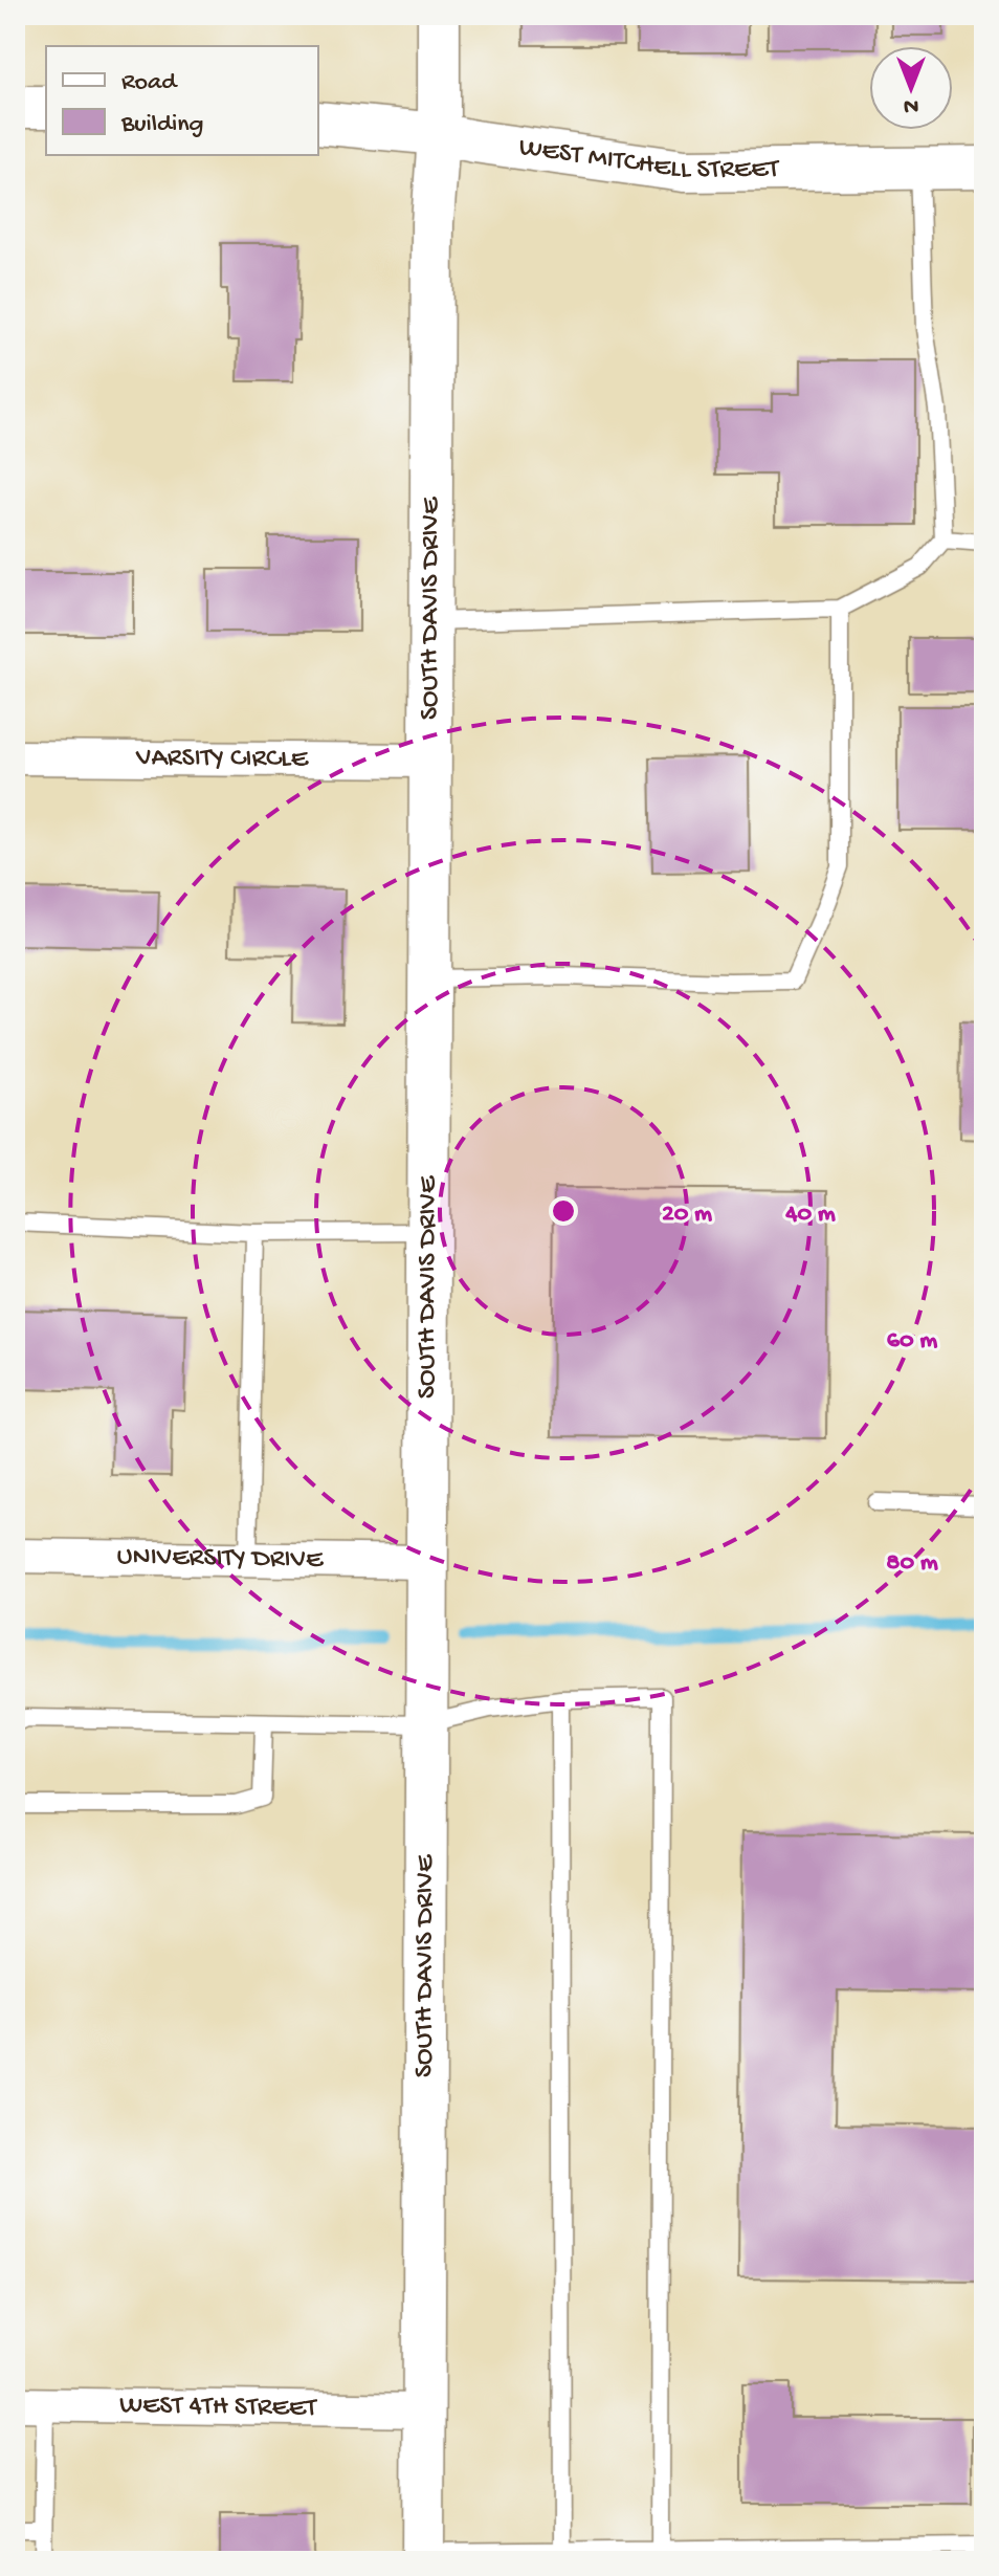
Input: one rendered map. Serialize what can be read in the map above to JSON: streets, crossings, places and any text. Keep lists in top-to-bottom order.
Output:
{
  "streets": {
    "street": [
      "WEST MITCHELL STREET",
      "SOUTH DAVIS DRIVE",
      "VARSITY CIRCLE",
      "UNIVERSITY DRIVE",
      "WEST 4TH STREET"
    ]
  },
  "crossings": [
    ["WEST MITCHELL STREET", "SOUTH DAVIS DRIVE"],
    ["SOUTH DAVIS DRIVE", "VARSITY CIRCLE"],
    ["SOUTH DAVIS DRIVE", "UNIVERSITY DRIVE"],
    ["SOUTH DAVIS DRIVE", "WEST 4TH STREET"]
  ],
  "legend": ["Road", "Building"],
  "north": "bottom",
  "rings": [
    "20 m",
    "40 m",
    "60 m",
    "80 m"
  ]
}
